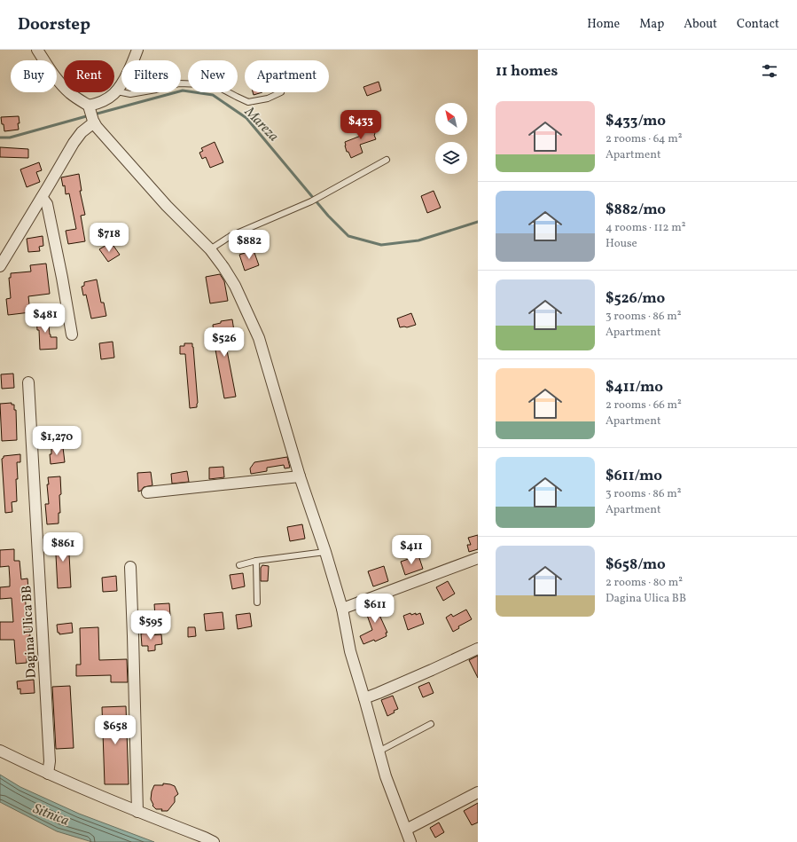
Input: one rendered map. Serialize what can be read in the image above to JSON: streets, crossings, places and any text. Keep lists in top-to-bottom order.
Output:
{
  "streets": {
    "street": ["Dagina Ulica BB"]
  },
  "water": ["Mareza", "Sitnica"],
  "north": "top left",
  "page": {
    "header": "Doorstep",
    "nav": [
      "Home",
      "Map",
      "About",
      "Contact"
    ],
    "heading": "11 homes",
    "chip": [
      "Buy",
      "Rent",
      "Filters",
      "New",
      "Apartment"
    ],
    "list": [
      {
        "name": "$433/mo",
        "note": "2 rooms · 64 m² · Apartment"
      },
      {
        "name": "$882/mo",
        "note": "4 rooms · 112 m² · House"
      },
      {
        "name": "$526/mo",
        "note": "3 rooms · 86 m² · Apartment"
      },
      {
        "name": "$411/mo",
        "note": "2 rooms · 66 m² · Apartment"
      },
      {
        "name": "$611/mo",
        "note": "3 rooms · 86 m² · Apartment"
      },
      {
        "name": "$658/mo",
        "note": "2 rooms · 80 m² · Dagina Ulica BB"
      }
    ],
    "price": [
      "$433",
      "$718",
      "$882",
      "$481",
      "$526",
      "$1,270",
      "$861",
      "$411",
      "$611",
      "$595",
      "$658"
    ]
  }
}
